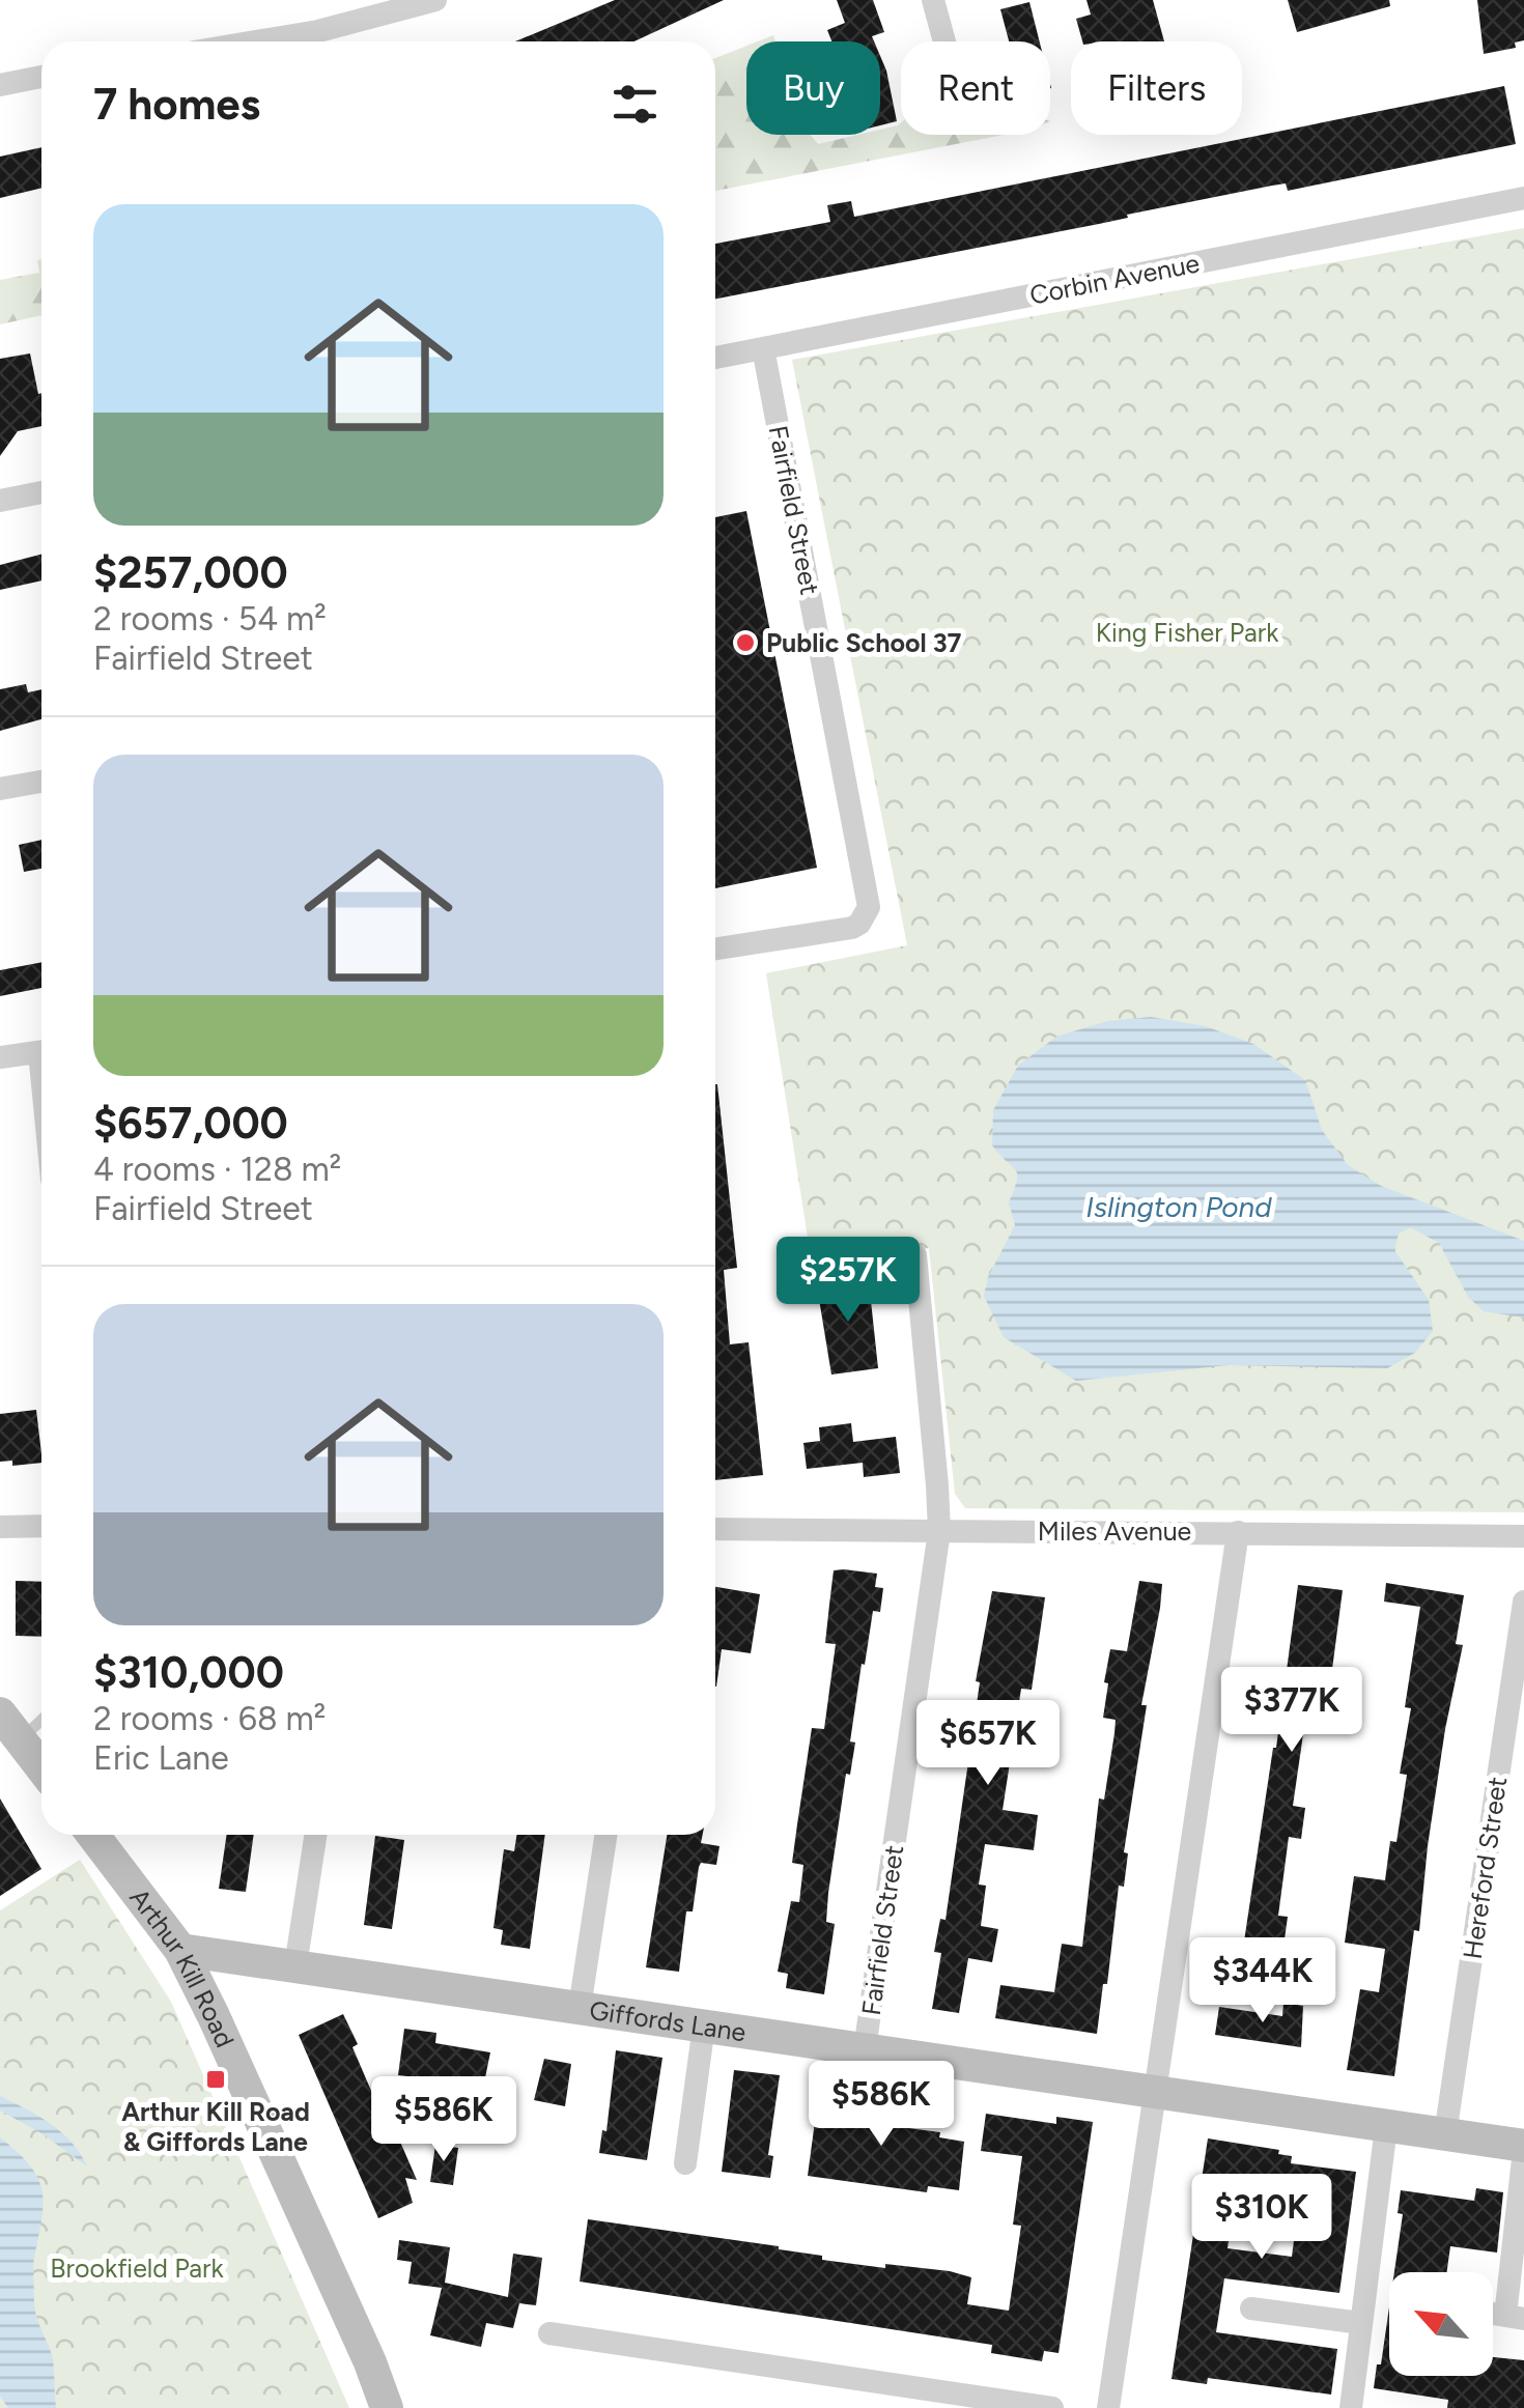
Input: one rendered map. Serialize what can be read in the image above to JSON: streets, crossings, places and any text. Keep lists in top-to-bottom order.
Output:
{
  "streets": {
    "street": [
      "Corbin Avenue",
      "Fairfield Street",
      "Miles Avenue",
      "Hereford Street",
      "Arthur Kill Road",
      "Giffords Lane"
    ]
  },
  "crossings": [
    ["Corbin Avenue", "Fairfield Street"],
    ["Fairfield Street", "Miles Avenue"],
    ["Fairfield Street", "Giffords Lane"],
    ["Hereford Street", "Giffords Lane"],
    ["Arthur Kill Road", "Giffords Lane"]
  ],
  "water": ["Islington Pond"],
  "parks": ["King Fisher Park", "Brookfield Park"],
  "places": {
    "other": ["Public School 37"],
    "transit": ["Arthur Kill Road & Giffords Lane"]
  },
  "north": "top left",
  "page": {
    "chip": ["Buy", "Rent", "Filters"],
    "heading": "7 homes",
    "list": [
      {
        "name": "$257,000",
        "note": "2 rooms · 54 m² · Fairfield Street"
      },
      {
        "name": "$657,000",
        "note": "4 rooms · 128 m² · Fairfield Street"
      },
      {
        "name": "$310,000",
        "note": "2 rooms · 68 m² · Eric Lane"
      }
    ],
    "price": [
      "$257K",
      "$377K",
      "$657K",
      "$344K",
      "$586K",
      "$586K",
      "$310K"
    ]
  }
}
